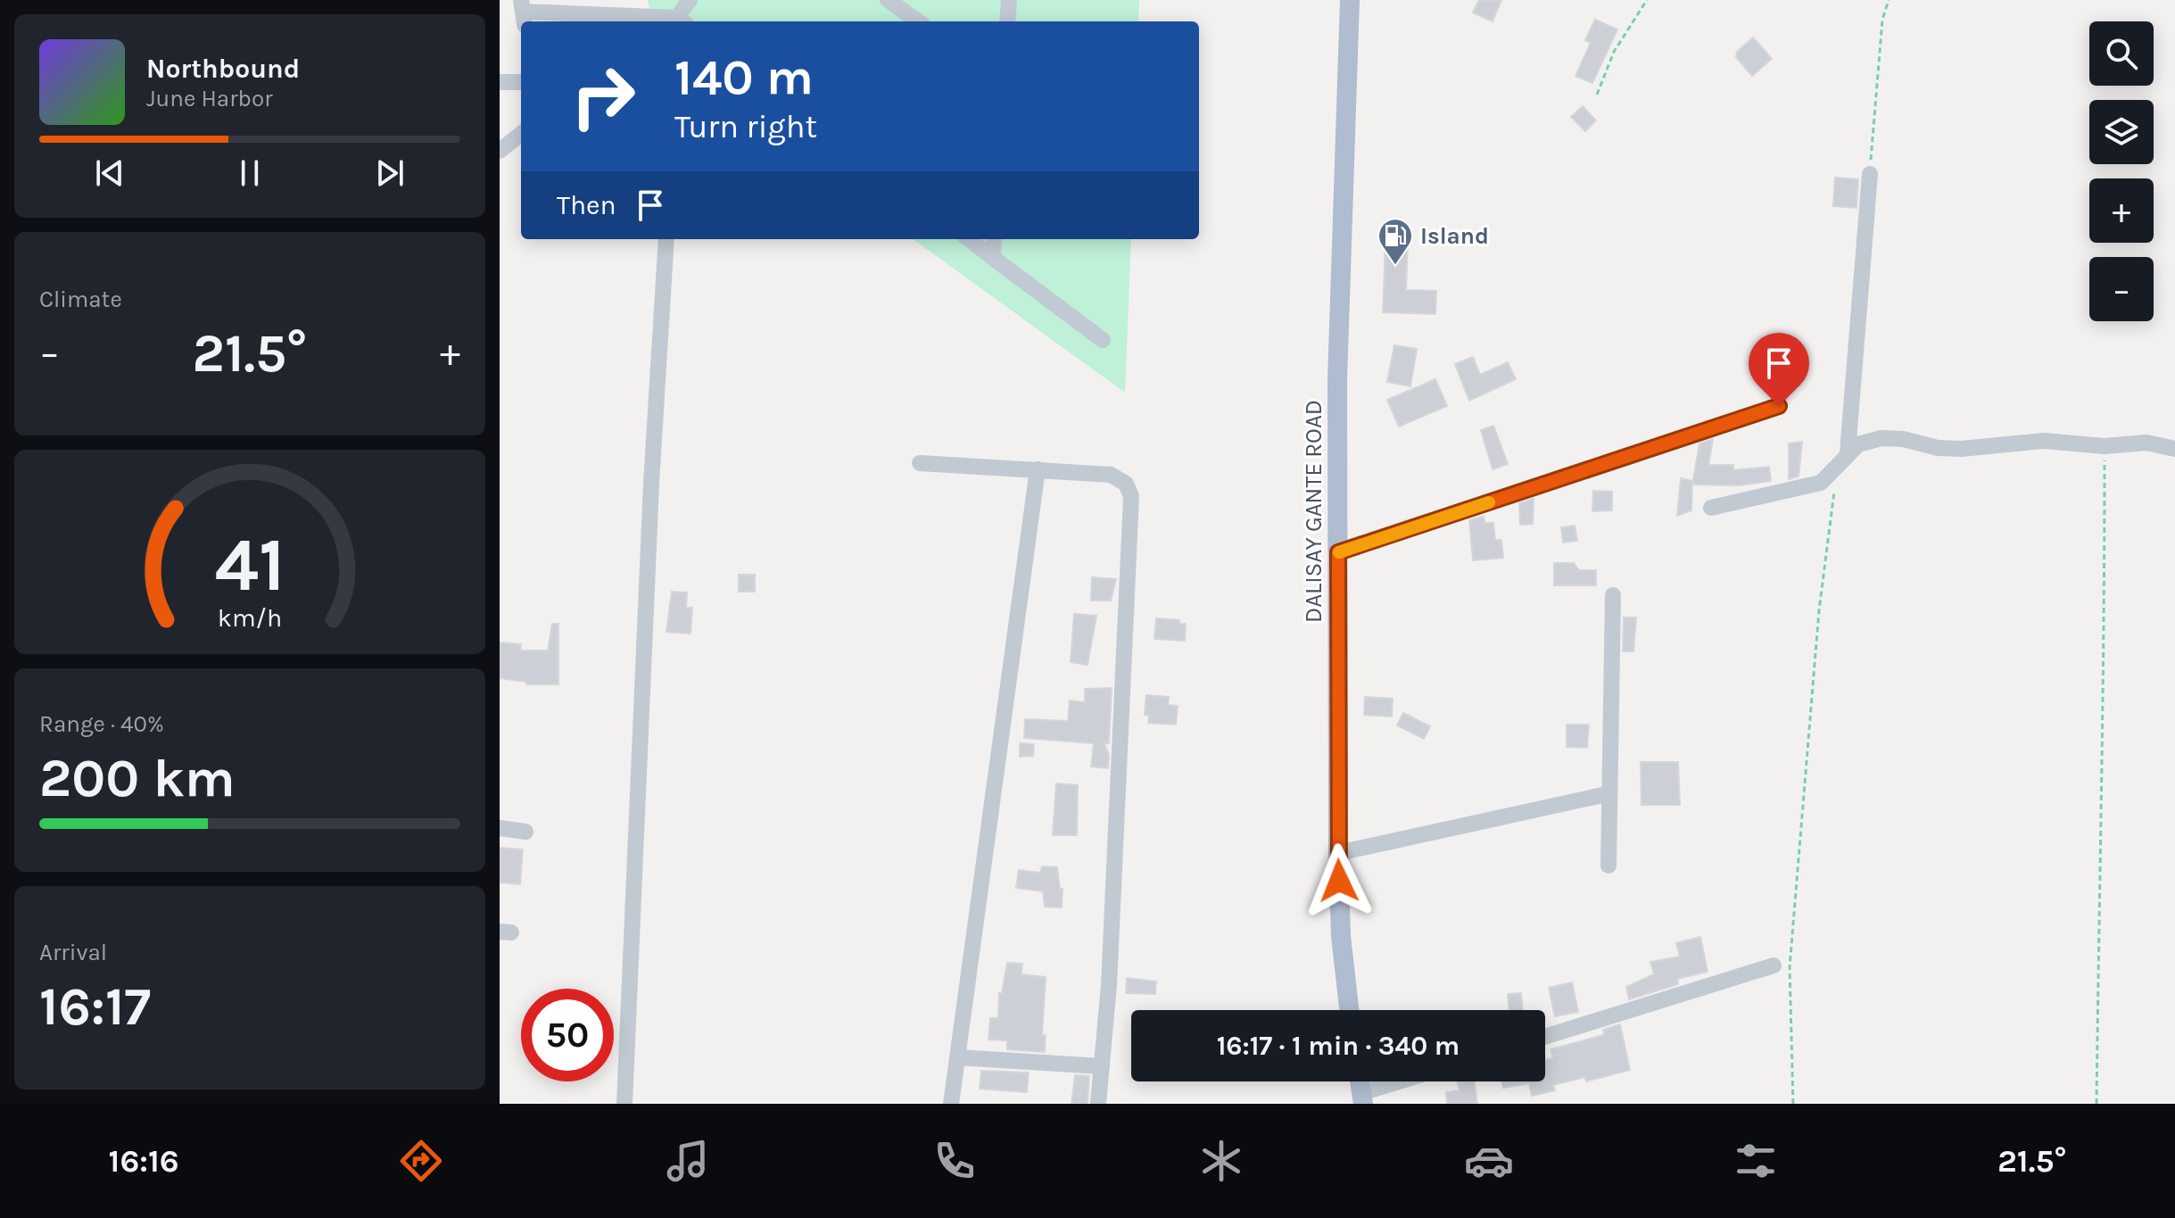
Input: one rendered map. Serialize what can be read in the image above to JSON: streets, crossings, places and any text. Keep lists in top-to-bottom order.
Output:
{
  "streets": {
    "main road": ["DALISAY GANTE ROAD"]
  },
  "places": {
    "fuel station": ["Island"]
  },
  "page": {
    "map_buttons": ["+", "−"],
    "turn": ["140 m", "Turn right"],
    "song": ["Northbound", "June Harbor"],
    "then": "Then",
    "tile": [
      "Climate",
      ["Range · 40%", "200 km"],
      ["Arrival", "16:17"]
    ],
    "heat": ["−", "21.5°", "+"],
    "limit": "50",
    "trip": "16:17 · 1 min · 340 m",
    "tabs": ["16:16", "21.5°"],
    "gauge": ["41", "km/h"]
  }
}
